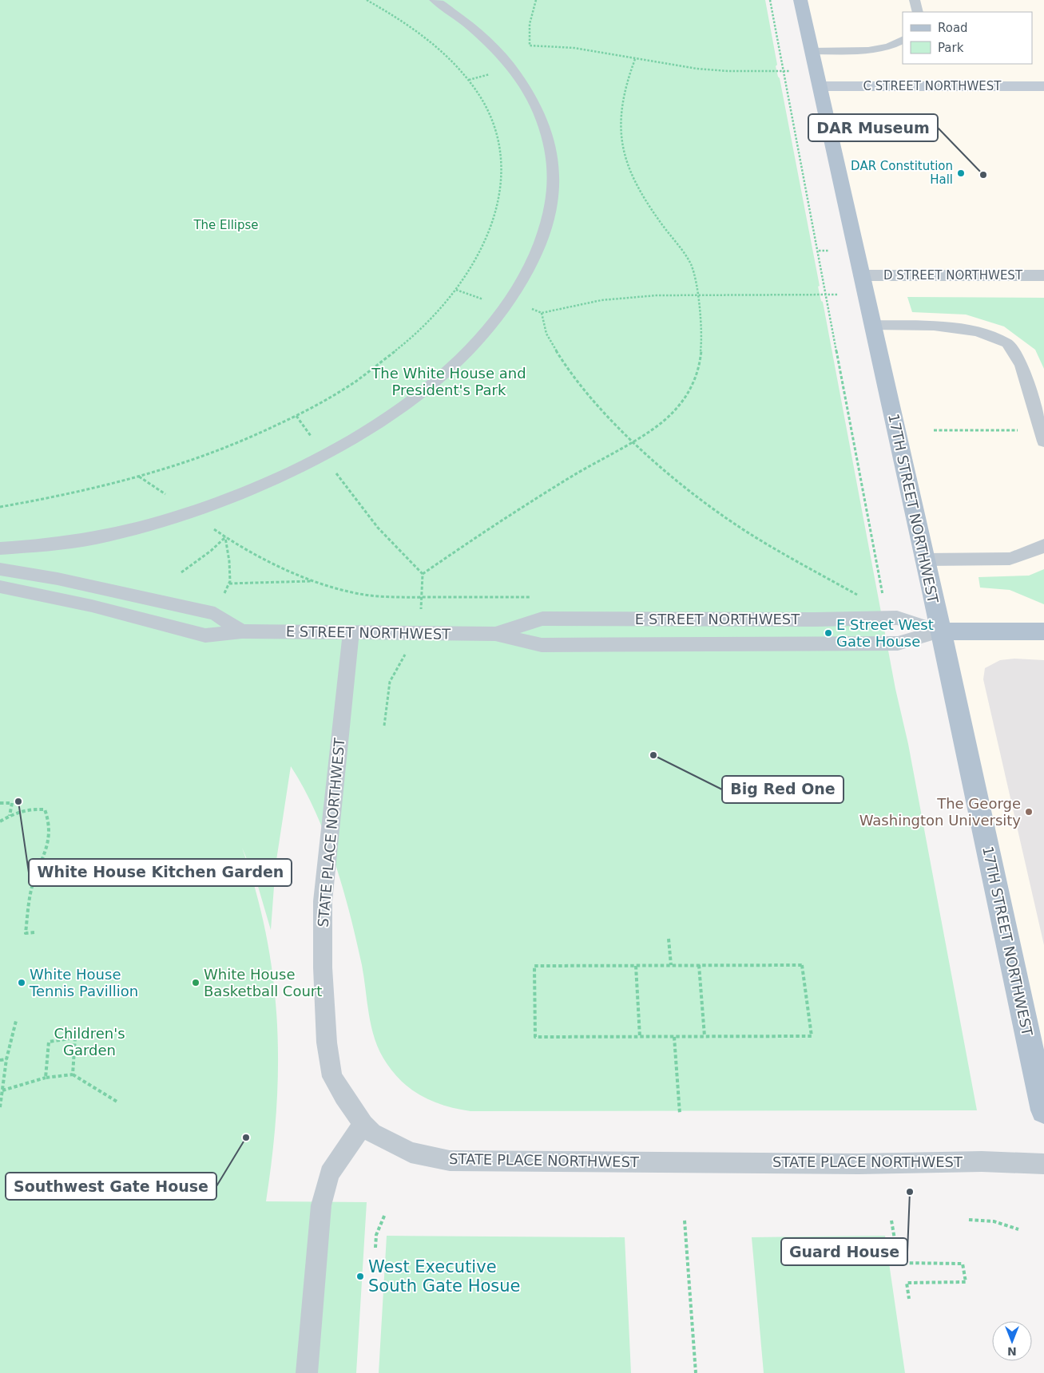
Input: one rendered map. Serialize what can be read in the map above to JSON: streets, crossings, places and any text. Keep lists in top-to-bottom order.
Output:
{
  "streets": {
    "main road": ["17TH STREET NORTHWEST", "E STREET NORTHWEST"],
    "street": ["C STREET NORTHWEST", "D STREET NORTHWEST"],
    "lane": ["STATE PLACE NORTHWEST"]
  },
  "crossings": [
    ["C STREET NORTHWEST", "17TH STREET NORTHWEST"],
    ["D STREET NORTHWEST", "17TH STREET NORTHWEST"],
    ["17TH STREET NORTHWEST", "E STREET NORTHWEST"],
    ["E STREET NORTHWEST", "STATE PLACE NORTHWEST"]
  ],
  "parks": ["The Ellipse", "The White House and President's Park", "Children's Garden"],
  "places": [
    "DAR Constitution Hall",
    "DAR Museum",
    "E Street West Gate House",
    "Big Red One",
    "White House Kitchen Garden",
    "The George Washington University",
    "White House Tennis Pavillion",
    "White House Basketball Court",
    "Southwest Gate House",
    "Guard House",
    "West Executive South Gate Hosue"
  ],
  "legend": ["Road", "Park"],
  "north": "bottom"
}
